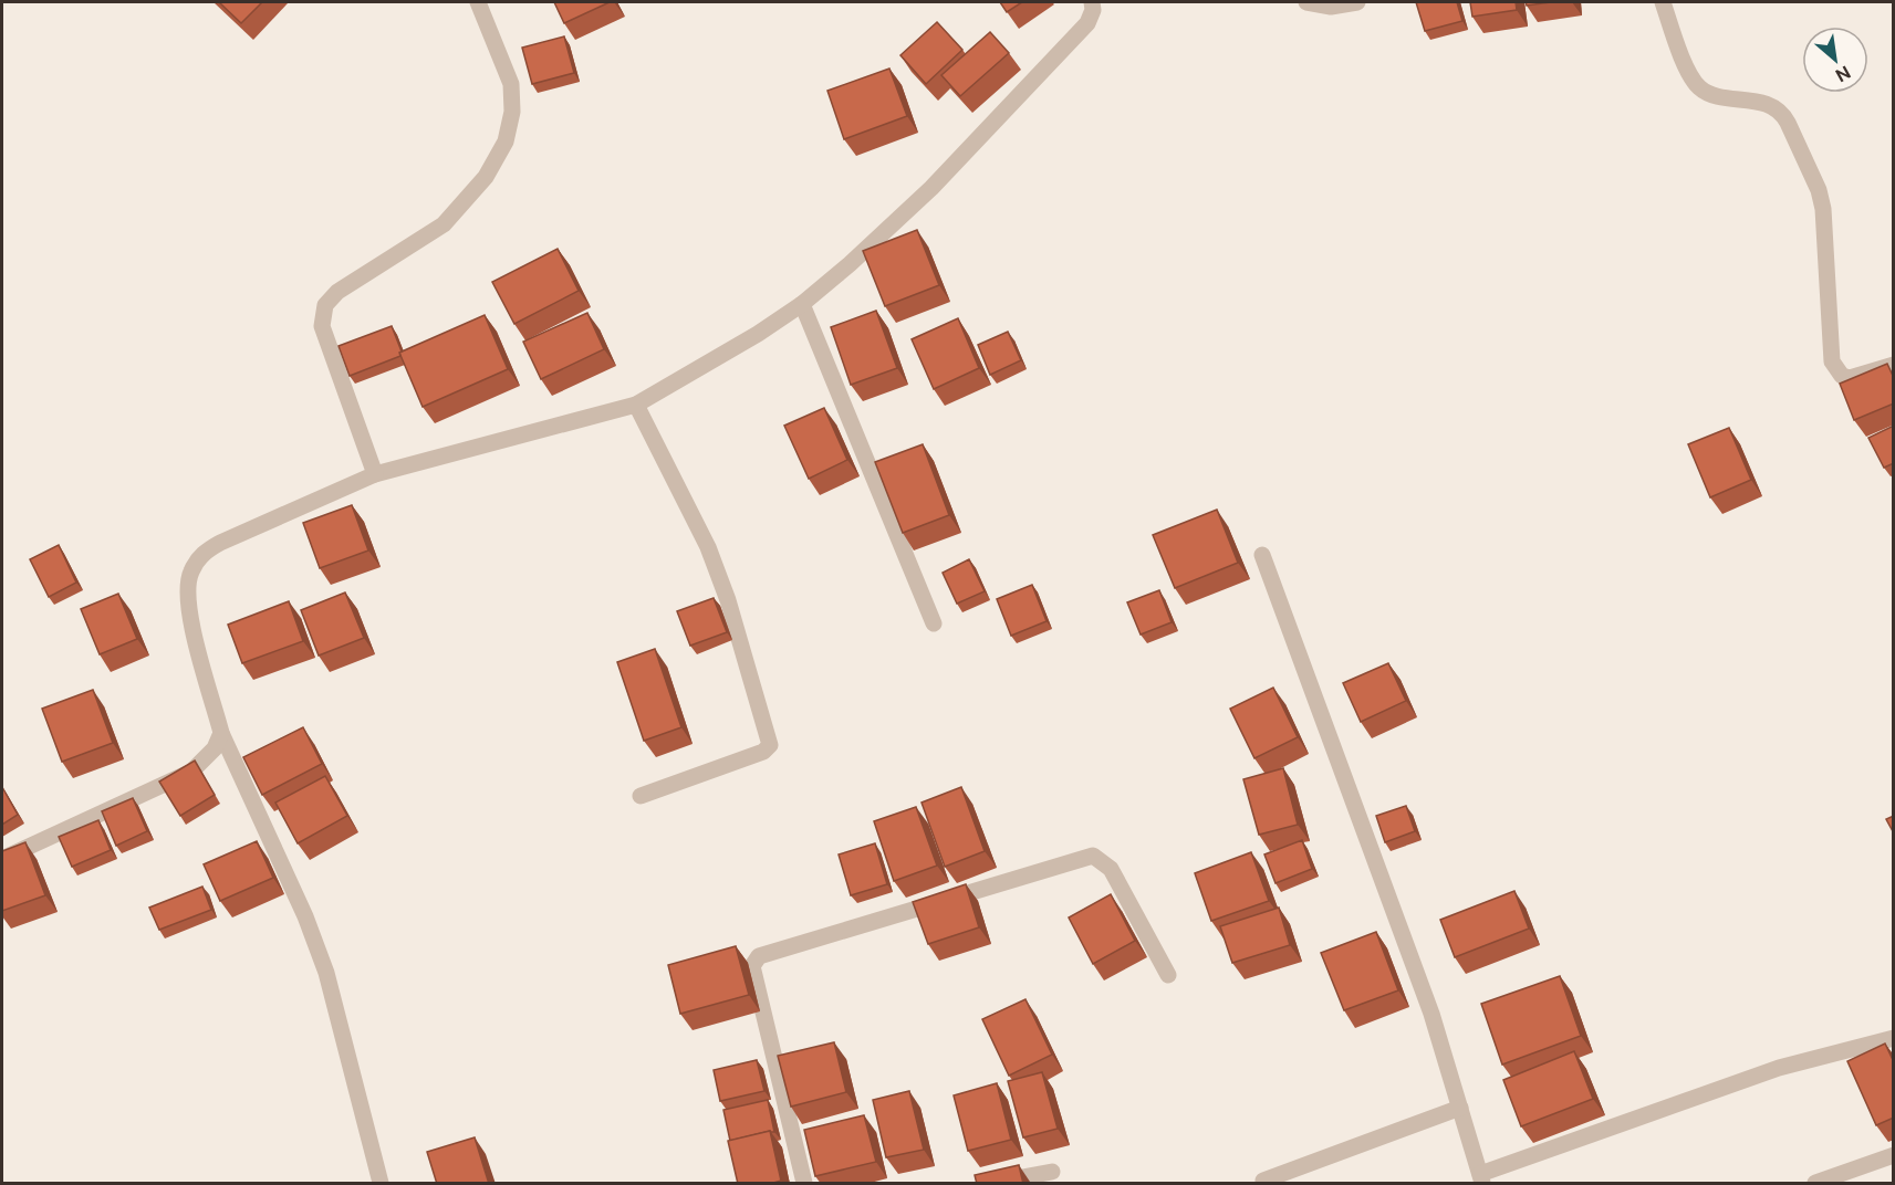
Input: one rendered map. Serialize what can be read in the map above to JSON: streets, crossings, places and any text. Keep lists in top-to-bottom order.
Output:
{
  "north": "bottom right"
}
